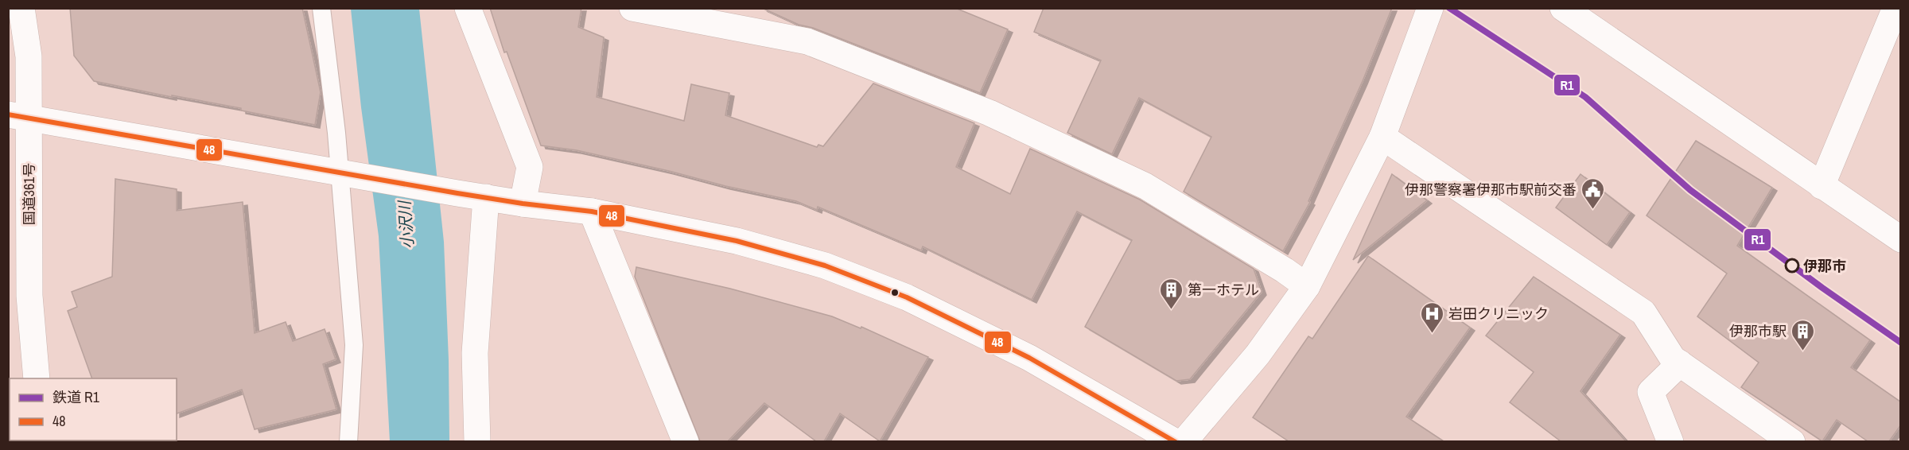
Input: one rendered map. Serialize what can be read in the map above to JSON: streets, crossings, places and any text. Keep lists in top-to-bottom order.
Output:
{
  "streets": {
    "main road": ["国道361号"]
  },
  "water": ["小沢川"],
  "places": {
    "public building": ["伊那警察署伊那市駅前交番"],
    "other": ["伊那市"],
    "building": ["第一ホテル", "伊那市駅"],
    "hospital": ["岩田クリニック"]
  },
  "lines": ["rail line R1", "transit line 48"],
  "legend": ["鉄道 R1", "48"]
}
